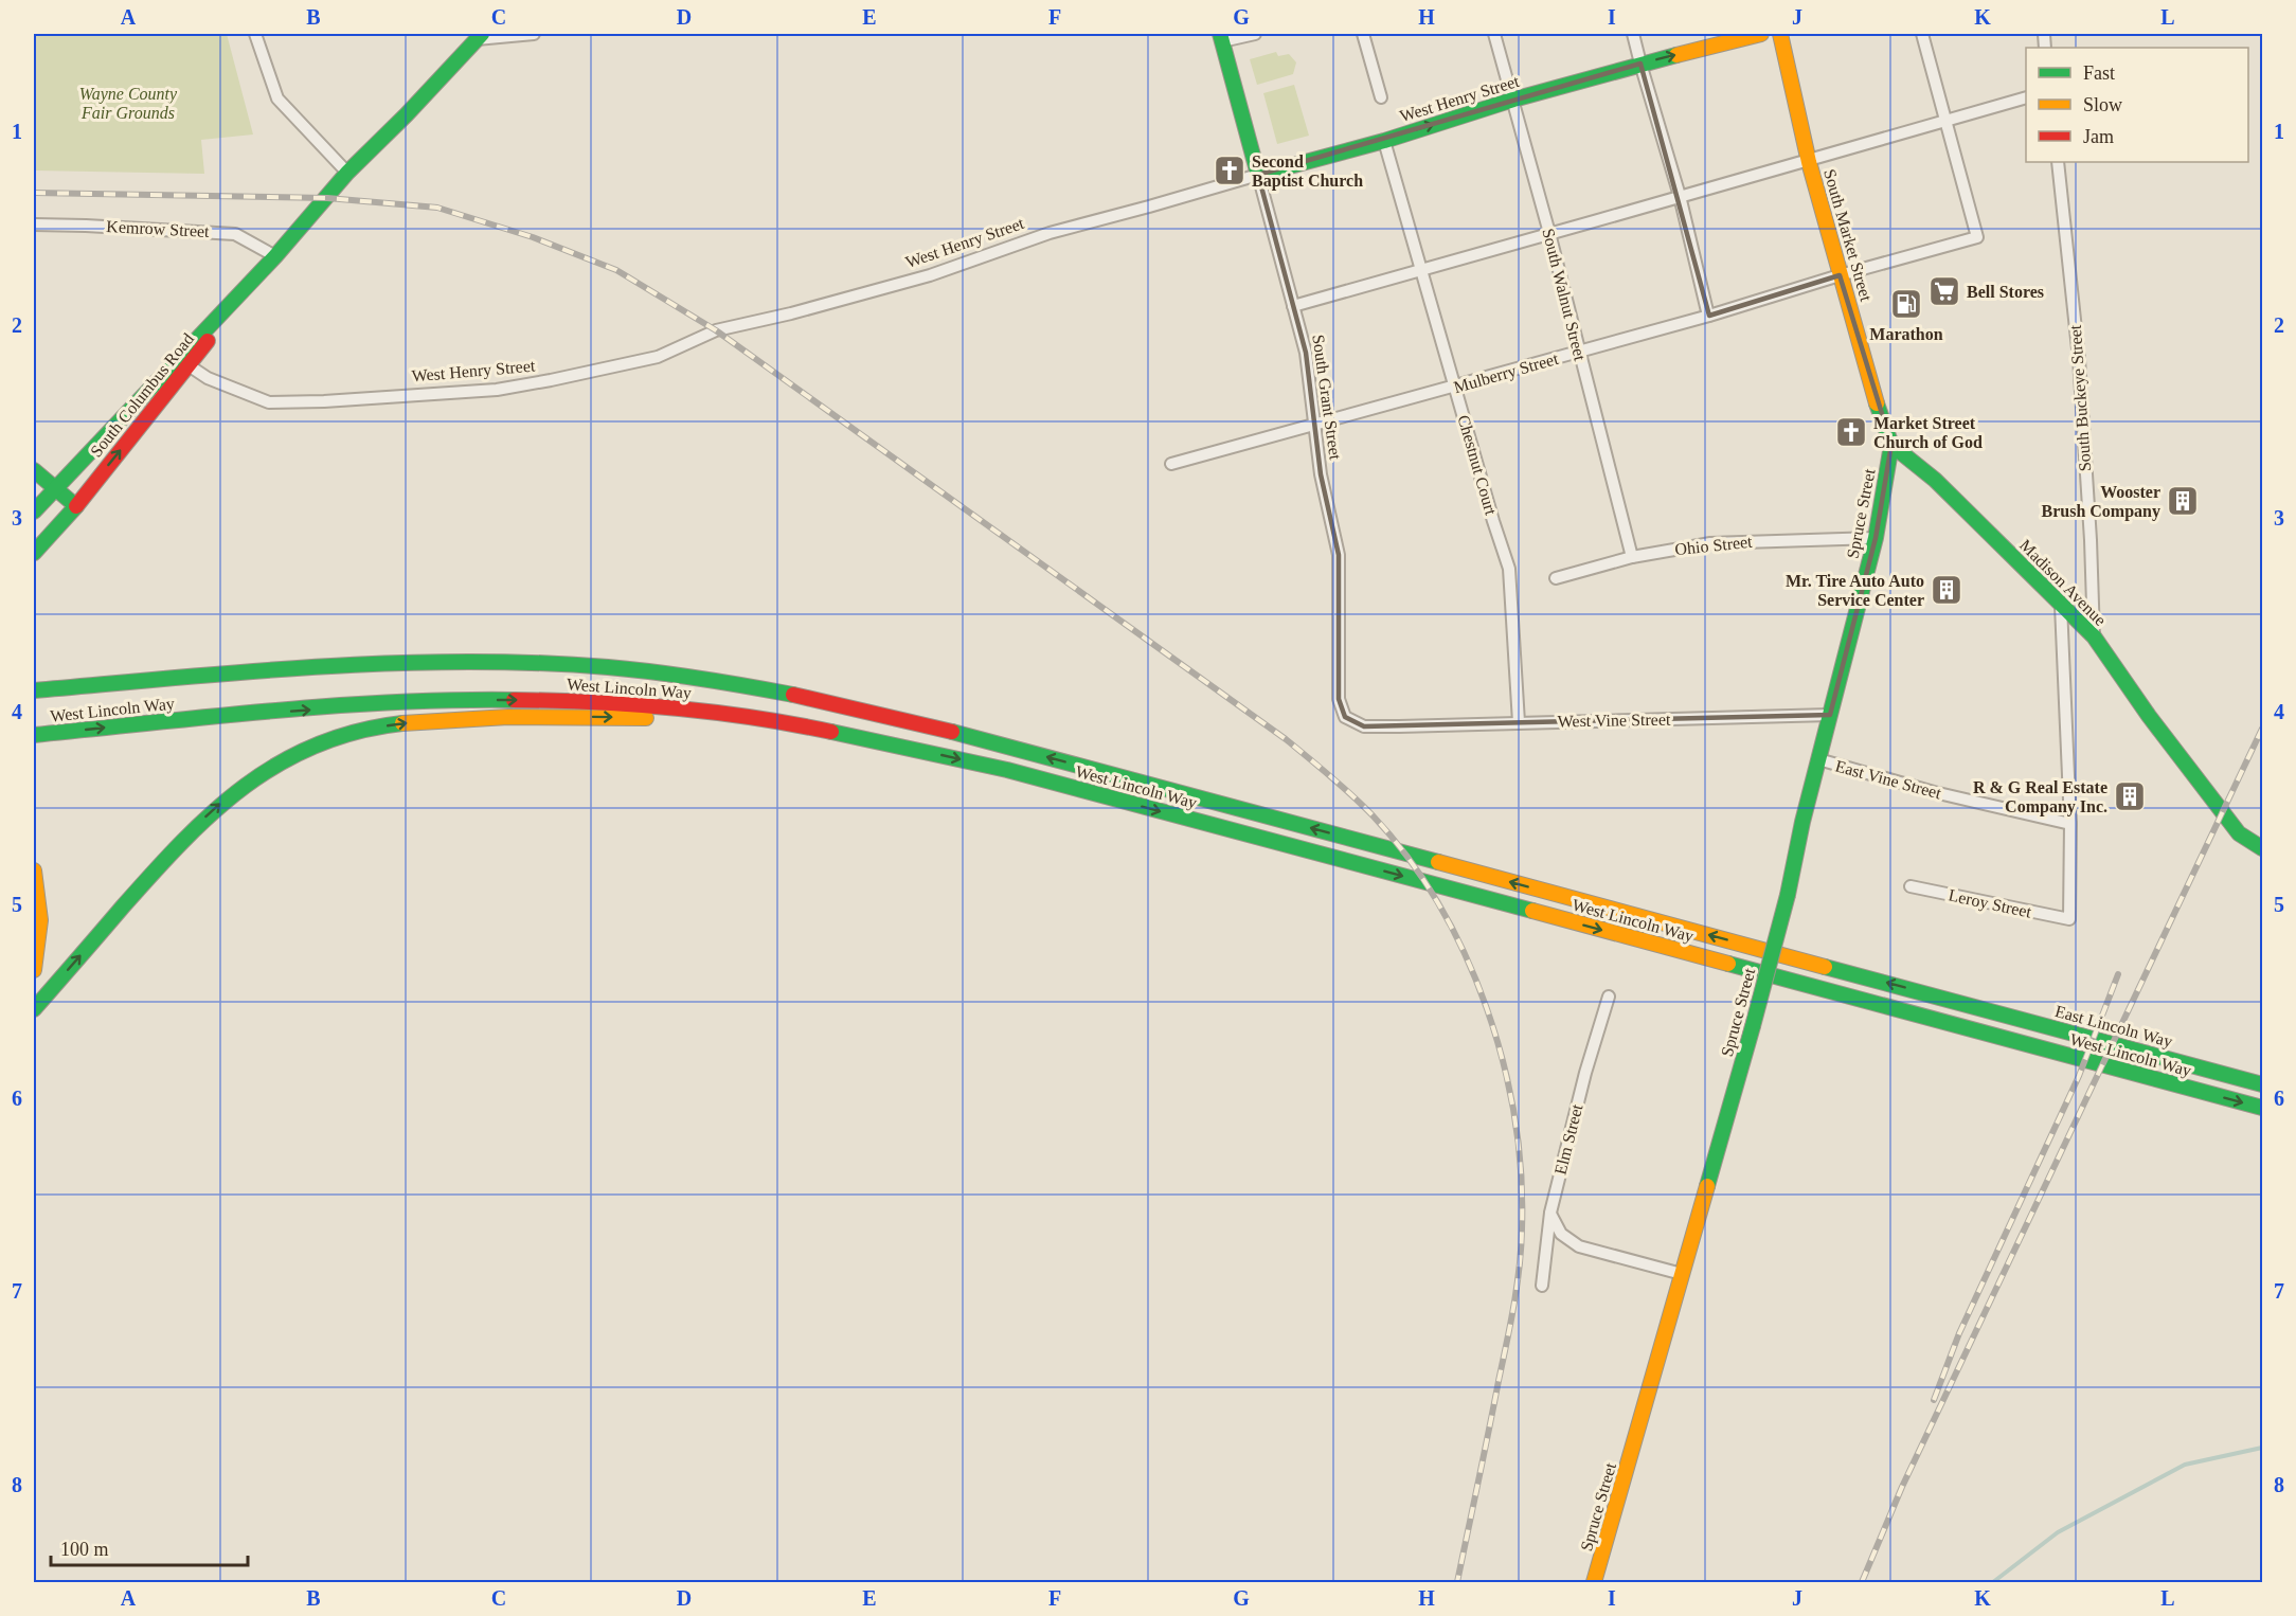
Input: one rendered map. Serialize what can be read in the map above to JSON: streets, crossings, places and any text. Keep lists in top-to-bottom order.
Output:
{
  "streets": {
    "main road": [
      "West Henry Street",
      "South Market Street",
      "South Columbus Road",
      "South Grant Street",
      "Spruce Street",
      "Madison Avenue",
      "West Lincoln Way",
      "East Lincoln Way"
    ],
    "street": [
      "Kemrow Street",
      "South Walnut Street",
      "Mulberry Street",
      "South Buckeye Street",
      "Chestnut Court",
      "Ohio Street",
      "West Vine Street",
      "East Vine Street",
      "Leroy Street",
      "Elm Street"
    ]
  },
  "crossings": [
    ["West Henry Street", "South Walnut Street"],
    ["West Henry Street", "South Columbus Road"],
    ["West Henry Street", "South Grant Street"],
    ["West Henry Street", "Chestnut Court"],
    ["Kemrow Street", "South Columbus Road"],
    ["South Market Street", "Mulberry Street"],
    ["South Market Street", "Spruce Street"],
    ["South Market Street", "Madison Avenue"],
    ["South Walnut Street", "Mulberry Street"],
    ["South Walnut Street", "Ohio Street"],
    ["Mulberry Street", "South Grant Street"],
    ["Mulberry Street", "Chestnut Court"],
    ["South Grant Street", "West Vine Street"],
    ["South Buckeye Street", "Madison Avenue"],
    ["Chestnut Court", "West Vine Street"],
    ["Spruce Street", "Ohio Street"],
    ["Spruce Street", "Madison Avenue"],
    ["Spruce Street", "West Vine Street"],
    ["Spruce Street", "East Vine Street"],
    ["West Lincoln Way", "East Lincoln Way"],
    ["East Vine Street", "Leroy Street"]
  ],
  "parks": ["Wayne County Fair Grounds"],
  "places": {
    "church": ["Second Baptist Church", "Market Street Church of God"],
    "supermarket": ["Bell Stores"],
    "fuel station": ["Marathon"],
    "building": ["Wooster Brush Company", "Mr. Tire Auto Auto Service Center", "R & G Real Estate Company Inc."]
  },
  "legend": ["Fast", "Slow", "Jam"],
  "scale_bar": "100 m",
  "grid": {
    "columns": [
      "A",
      "B",
      "C",
      "D",
      "E",
      "F",
      "G",
      "H",
      "I",
      "J",
      "K",
      "L"
    ],
    "rows": [
      "1",
      "2",
      "3",
      "4",
      "5",
      "6",
      "7",
      "8"
    ]
  }
}
